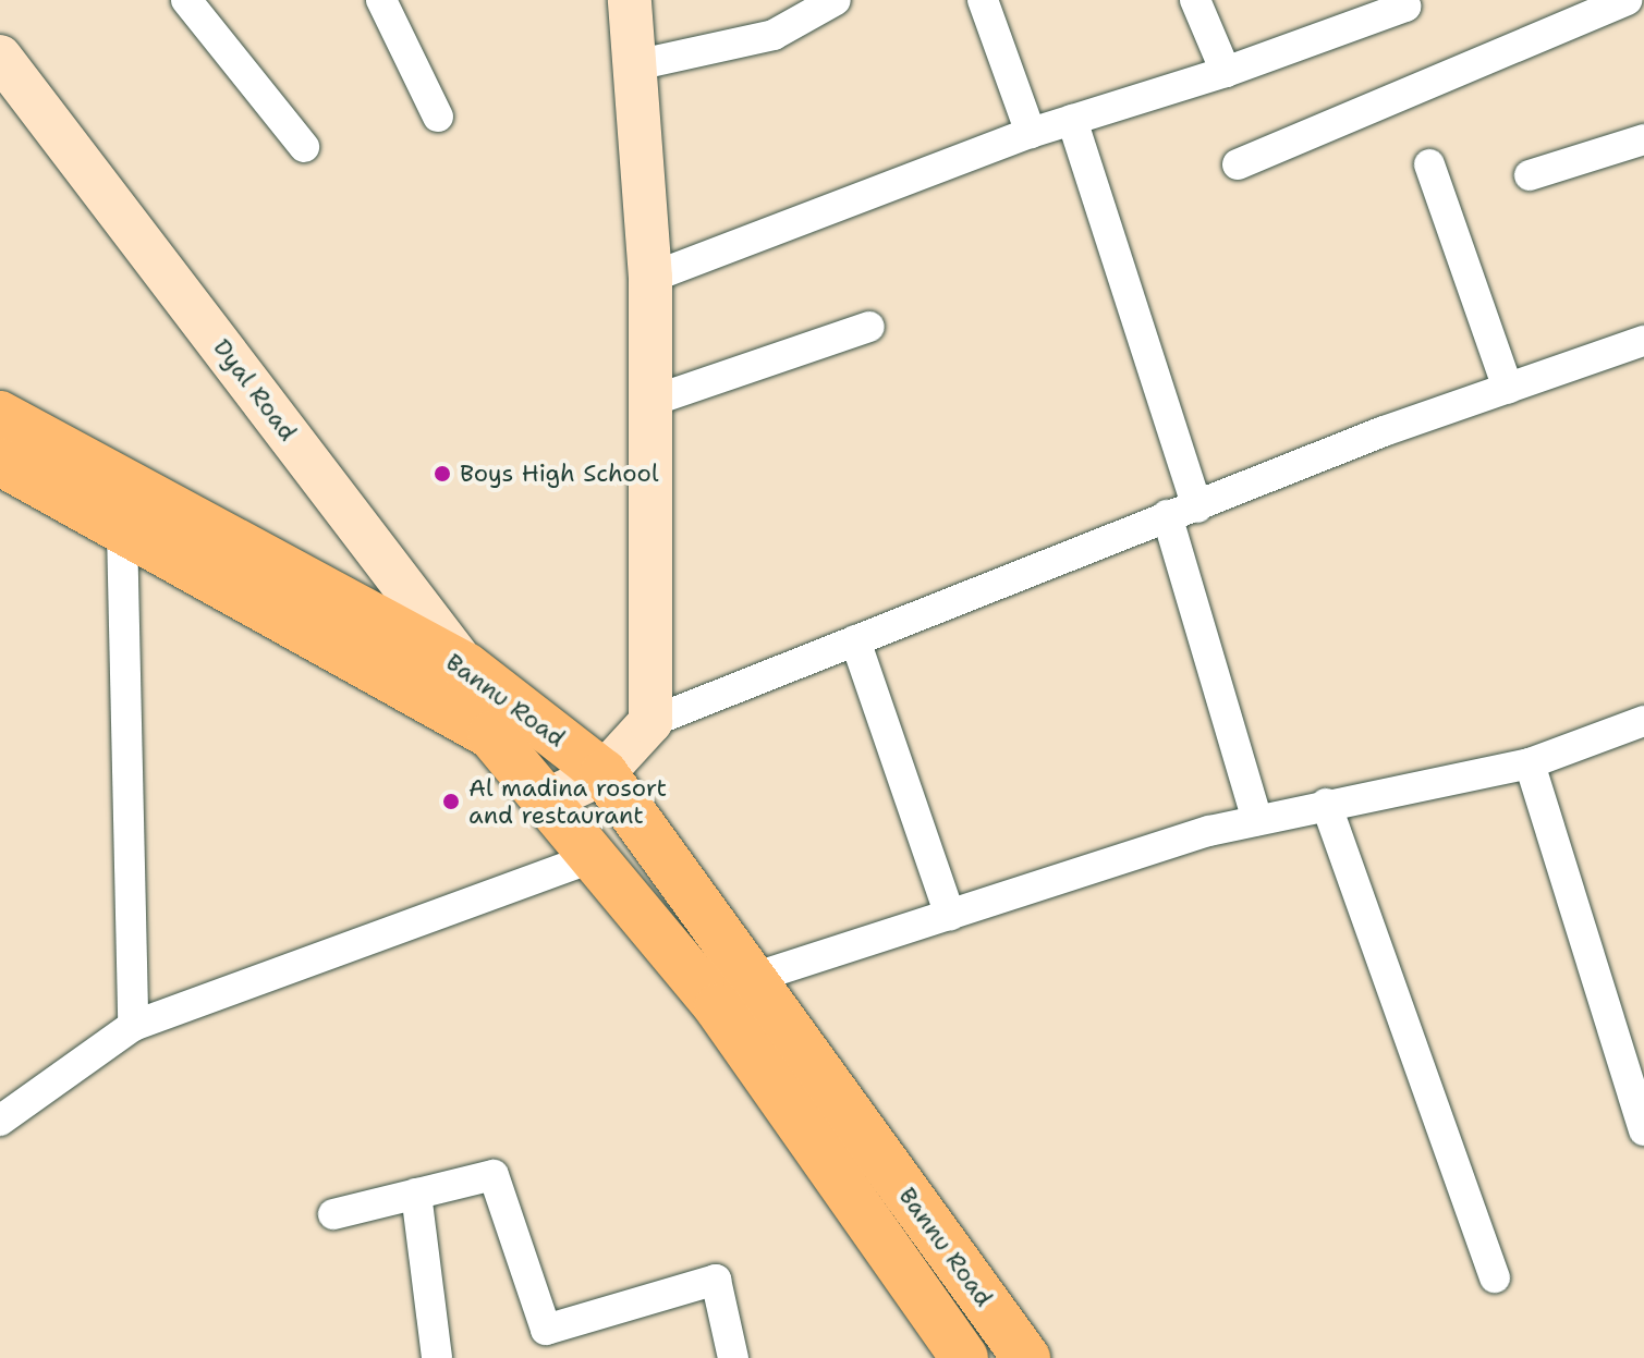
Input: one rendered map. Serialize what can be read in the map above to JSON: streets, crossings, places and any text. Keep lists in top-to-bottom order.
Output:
{
  "streets": {
    "highway": ["Bannu Road"],
    "street": ["Dyal Road"]
  },
  "crossings": [
    ["Dyal Road", "Bannu Road"]
  ],
  "places": ["Boys High School", "Al madina rosort and restaurant"]
}
